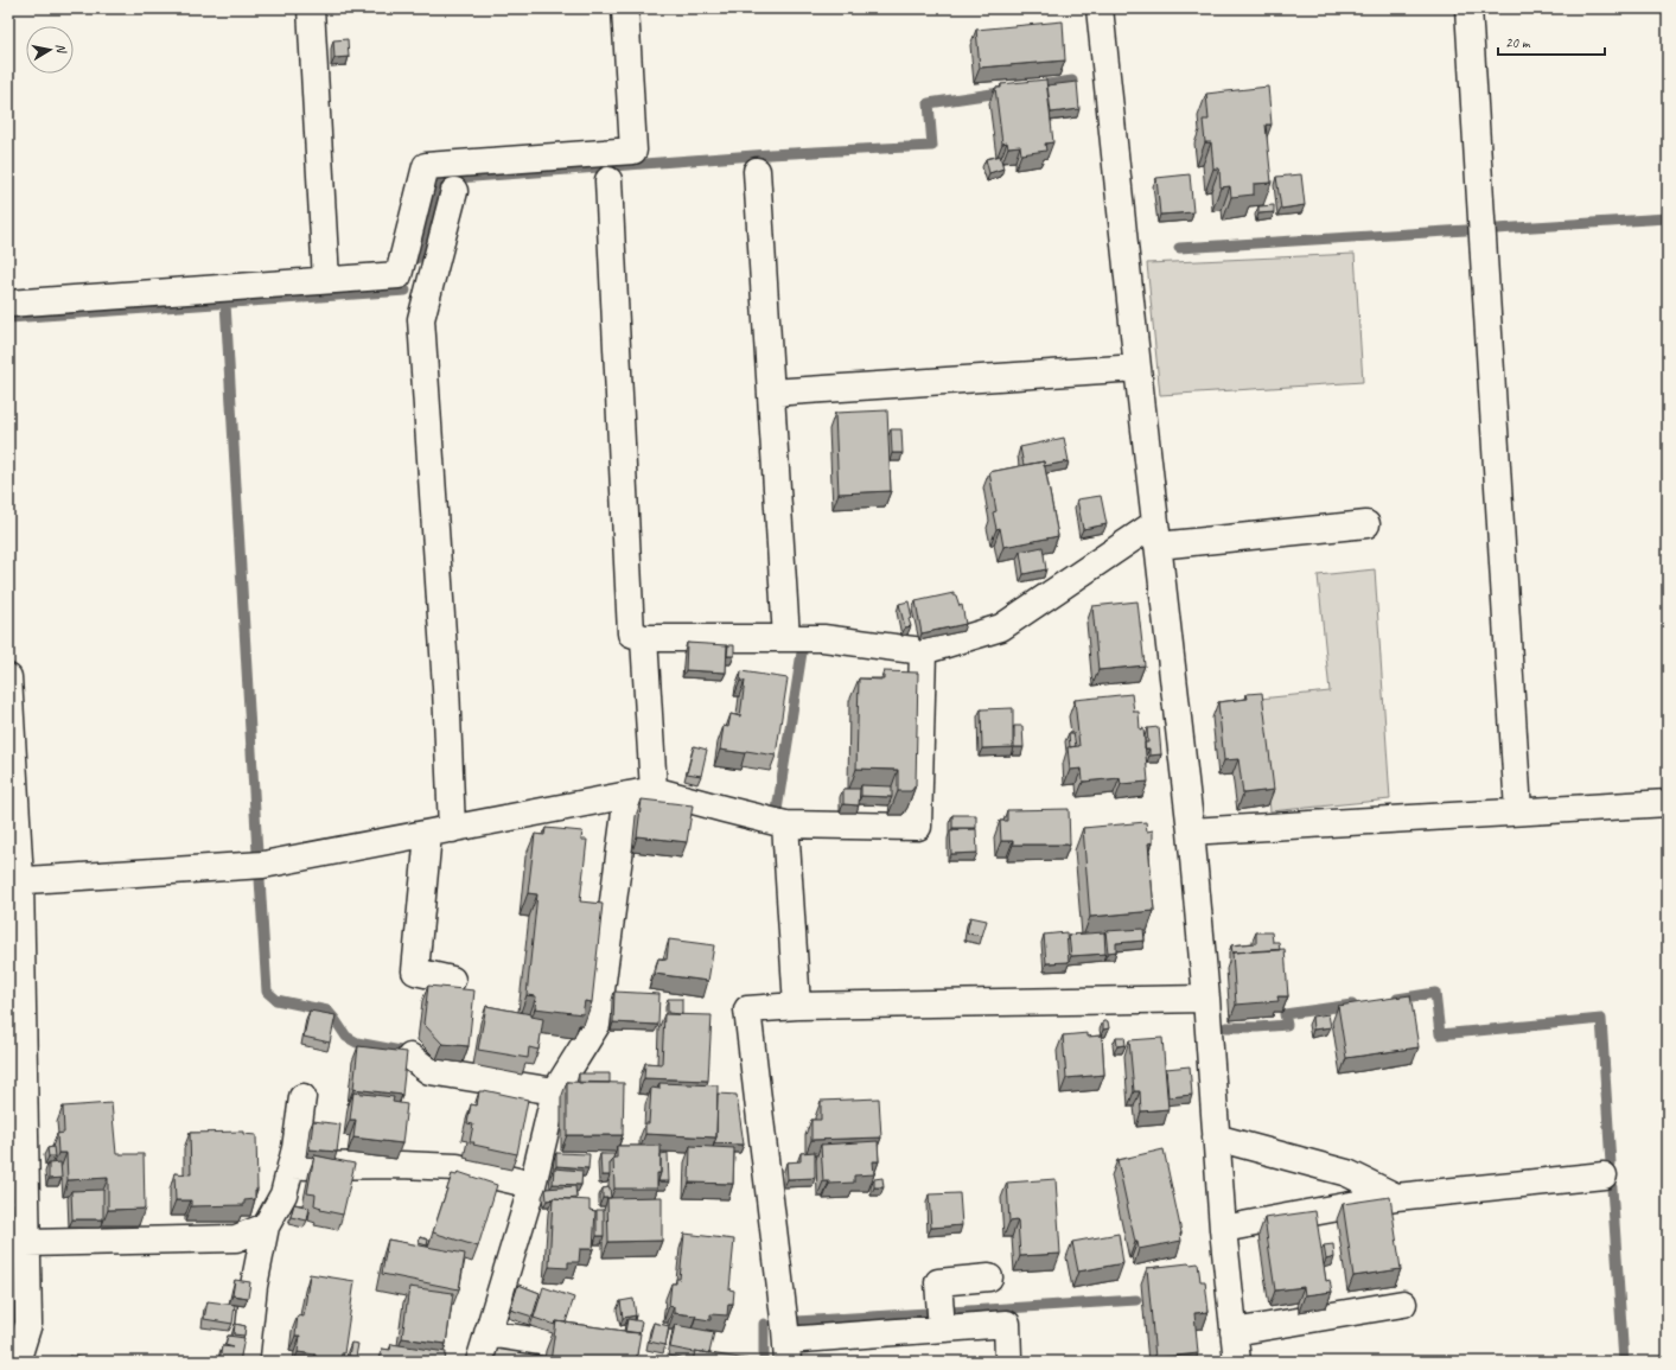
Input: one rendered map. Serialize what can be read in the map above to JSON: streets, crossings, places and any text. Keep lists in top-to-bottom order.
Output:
{
  "scale_bar": "20 m",
  "north": "right"
}
